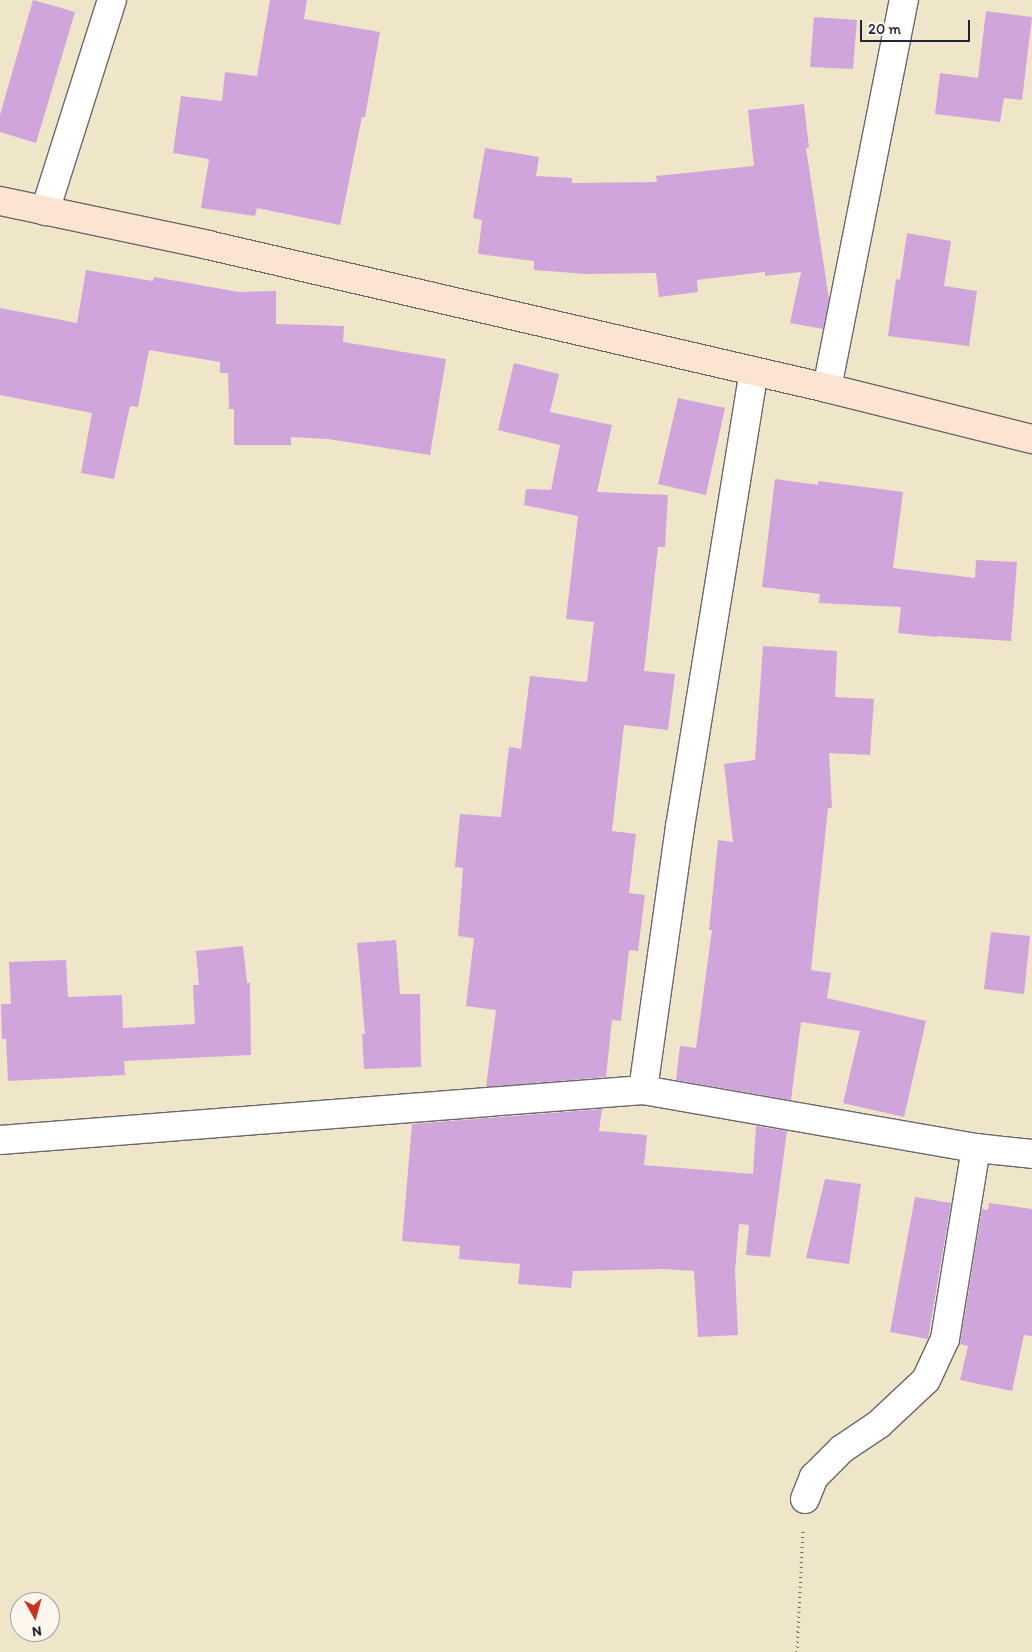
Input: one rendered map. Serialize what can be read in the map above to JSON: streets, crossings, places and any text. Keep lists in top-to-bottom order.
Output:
{
  "scale_bar": "20 m",
  "north": "bottom"
}
